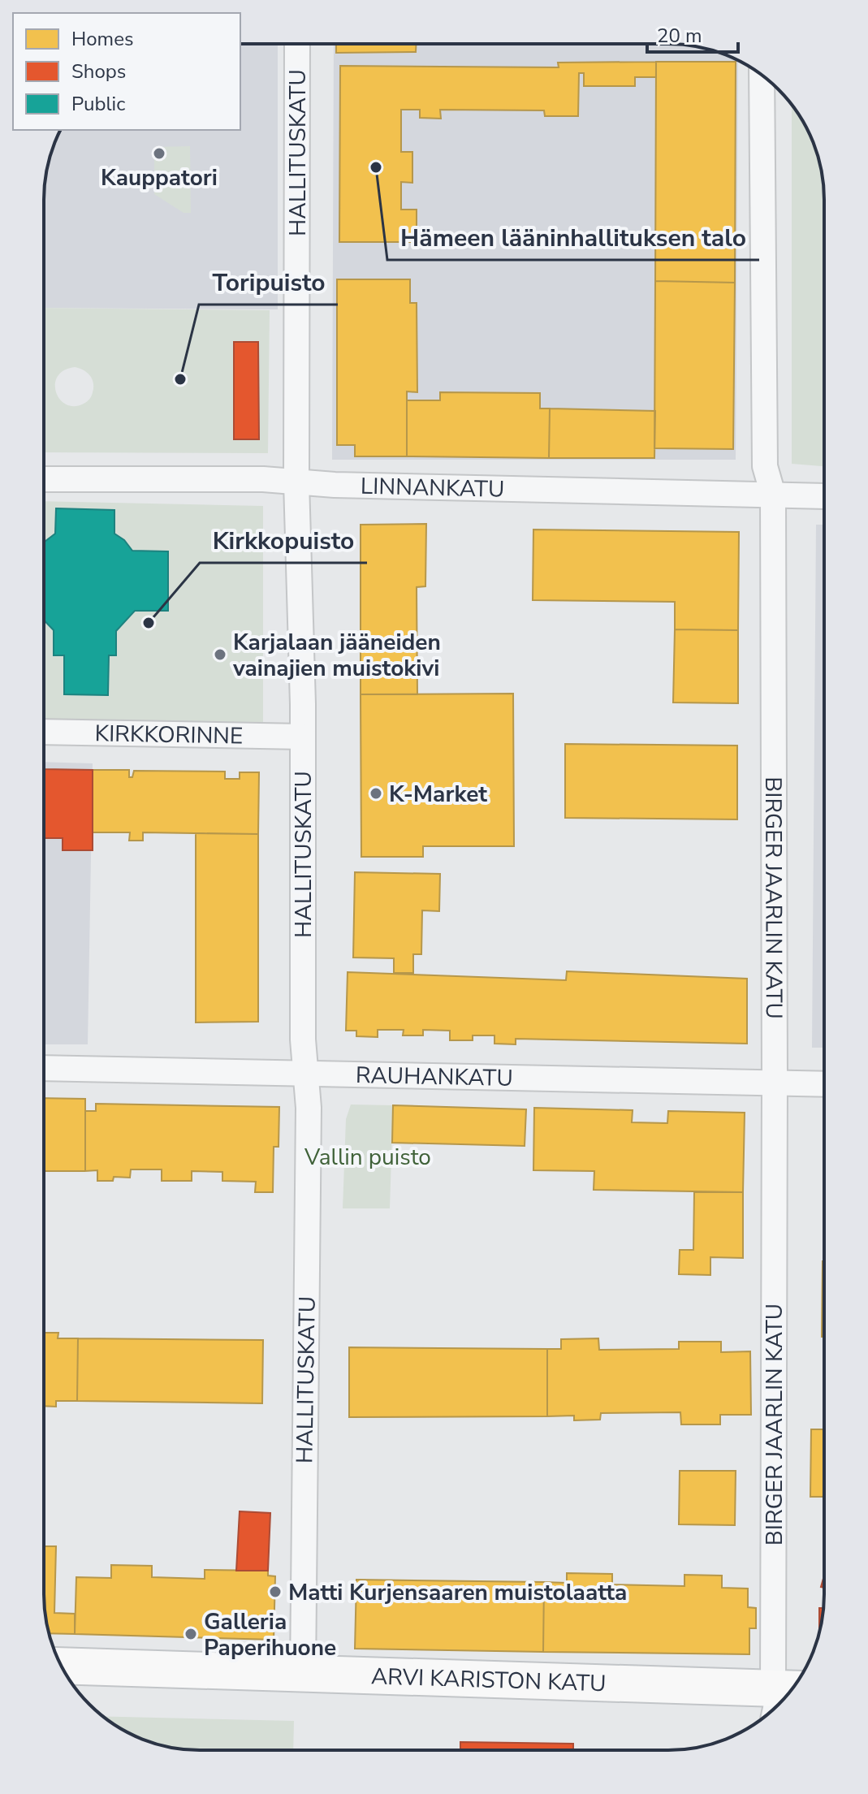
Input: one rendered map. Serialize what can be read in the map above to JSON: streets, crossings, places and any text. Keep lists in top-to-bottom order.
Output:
{
  "streets": {
    "main road": ["ARVI KARISTON KATU"],
    "street": [
      "HALLITUSKATU",
      "LINNANKATU",
      "KIRKKORINNE",
      "BIRGER JAARLIN KATU",
      "RAUHANKATU"
    ]
  },
  "crossings": [
    ["HALLITUSKATU", "LINNANKATU"],
    ["HALLITUSKATU", "KIRKKORINNE"],
    ["HALLITUSKATU", "RAUHANKATU"],
    ["HALLITUSKATU", "ARVI KARISTON KATU"],
    ["LINNANKATU", "BIRGER JAARLIN KATU"],
    ["BIRGER JAARLIN KATU", "RAUHANKATU"],
    ["BIRGER JAARLIN KATU", "ARVI KARISTON KATU"]
  ],
  "parks": ["Vallin puisto"],
  "places": [
    "Kauppatori",
    "Hämeen lääninhallituksen talo",
    "Toripuisto",
    "Kirkkopuisto",
    "Karjalaan jääneiden vainajien muistokivi",
    "K-Market",
    "Matti Kurjensaaren muistolaatta",
    "Galleria Paperihuone"
  ],
  "legend": ["Homes", "Shops", "Public"],
  "scale_bar": "20 m"
}
